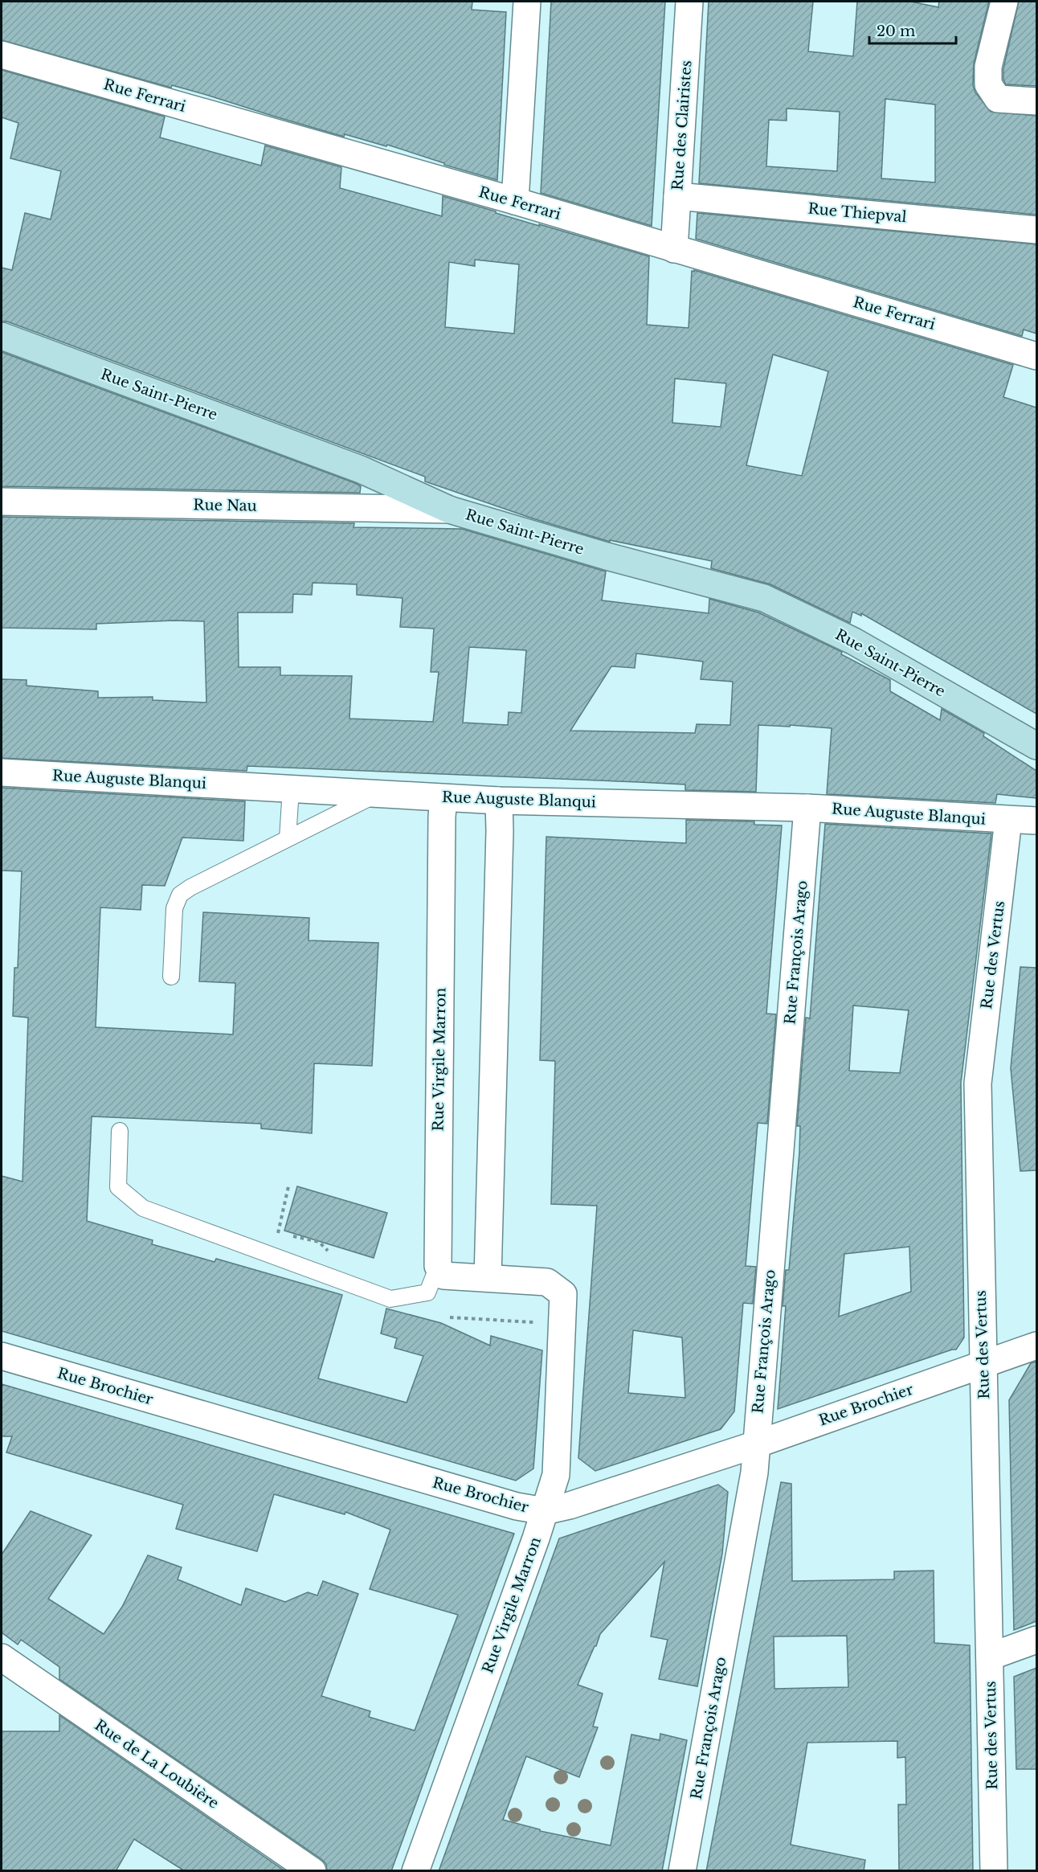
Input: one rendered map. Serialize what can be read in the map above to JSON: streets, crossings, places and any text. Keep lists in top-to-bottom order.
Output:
{
  "streets": {
    "street": [
      "Rue Ferrari",
      "Rue des Clairistes",
      "Rue Thiepval",
      "Rue Saint-Pierre",
      "Rue Nau",
      "Rue Auguste Blanqui",
      "Rue François Arago",
      "Rue des Vertus",
      "Rue Virgile Marron",
      "Rue Brochier",
      "Rue de La Loubière"
    ]
  },
  "crossings": [
    ["Rue Ferrari", "Rue des Clairistes"],
    ["Rue des Clairistes", "Rue Thiepval"],
    ["Rue Saint-Pierre", "Rue Nau"],
    ["Rue Auguste Blanqui", "Rue François Arago"],
    ["Rue Auguste Blanqui", "Rue des Vertus"],
    ["Rue Auguste Blanqui", "Rue Virgile Marron"],
    ["Rue François Arago", "Rue Brochier"],
    ["Rue des Vertus", "Rue Brochier"],
    ["Rue Virgile Marron", "Rue Brochier"]
  ],
  "scale_bar": "20 m"
}
